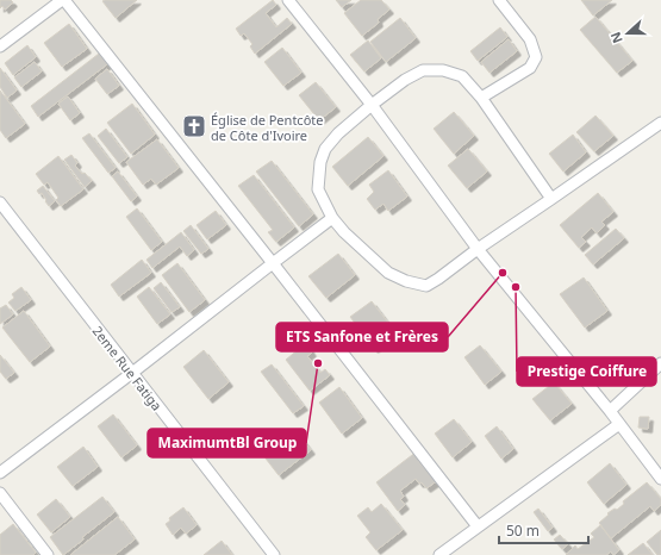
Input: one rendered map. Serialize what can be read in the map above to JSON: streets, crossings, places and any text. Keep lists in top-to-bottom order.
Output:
{
  "streets": {
    "street": ["2eme Rue Fatiga"]
  },
  "places": {
    "church": ["Église de Pentcôte de Côte d'Ivoire"],
    "other": ["ETS Sanfone et Frères", "Prestige Coiffure", "MaximumtBl Group"]
  },
  "scale_bar": "50 m",
  "north": "left"
}
